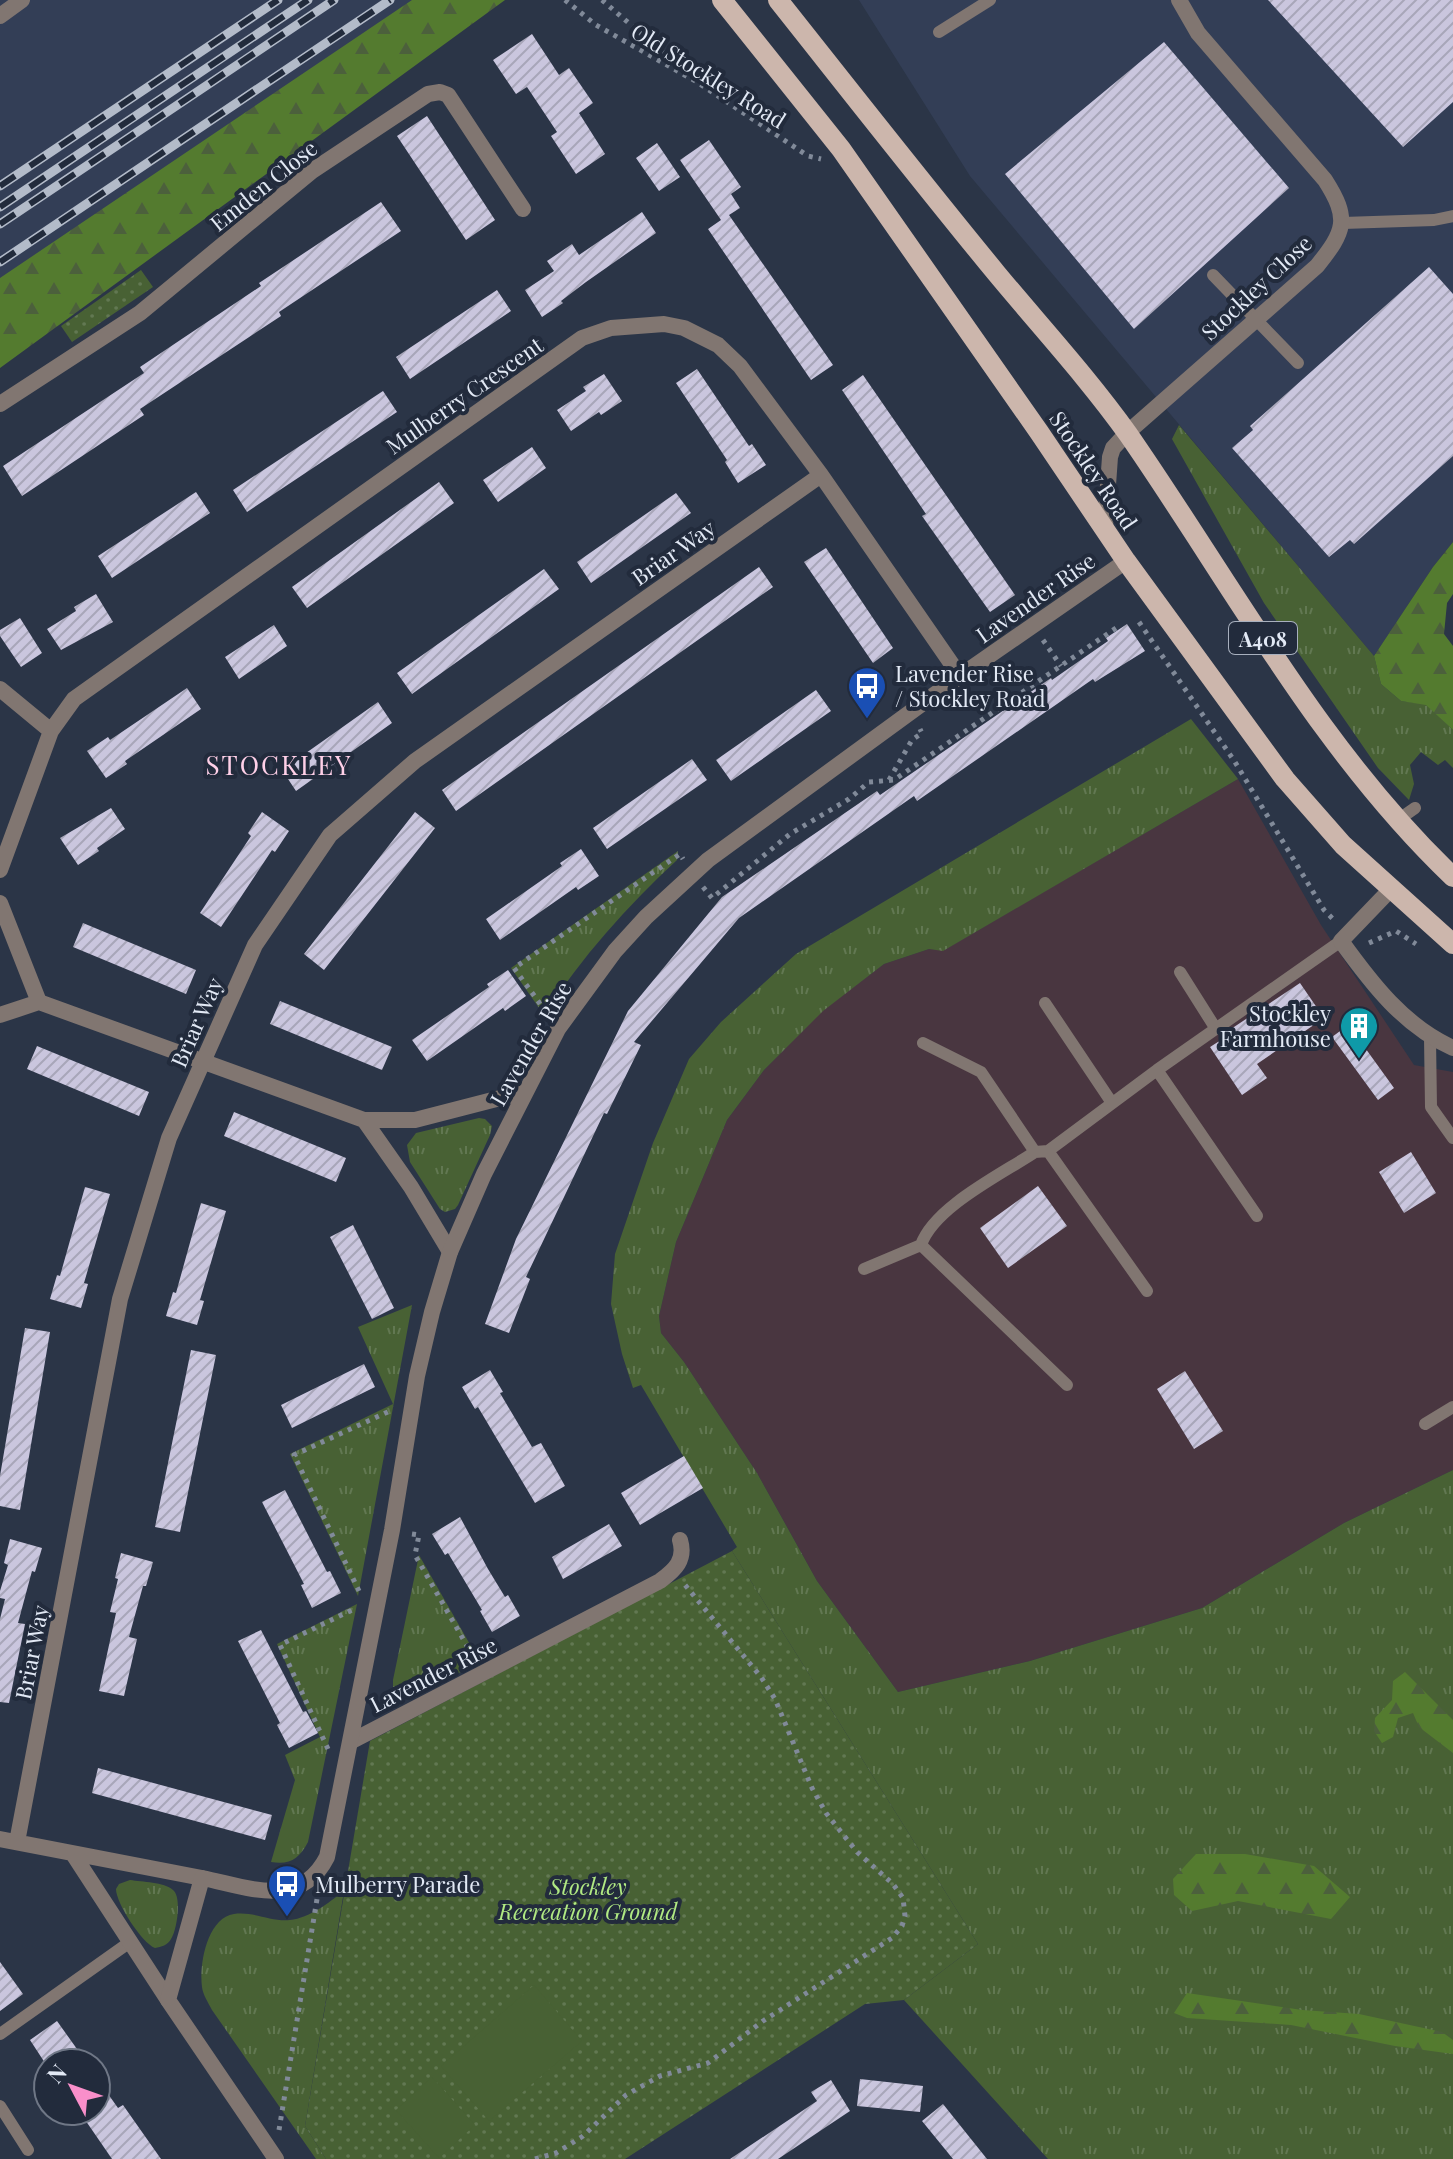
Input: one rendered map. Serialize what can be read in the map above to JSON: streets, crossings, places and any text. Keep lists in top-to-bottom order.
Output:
{
  "streets": {
    "main road": ["Stockley Road", "A408"],
    "street": [
      "Emden Close",
      "Stockley Close",
      "Mulberry Crescent",
      "Briar Way",
      "Lavender Rise"
    ],
    "path": ["Old Stockley Road"]
  },
  "crossings": [
    ["Old Stockley Road", "Stockley Road"],
    ["Stockley Close", "Stockley Road"],
    ["Mulberry Crescent", "Briar Way"],
    ["Mulberry Crescent", "Lavender Rise"],
    ["Stockley Road", "Lavender Rise"]
  ],
  "districts": ["STOCKLEY"],
  "parks": ["Stockley Recreation Ground"],
  "places": {
    "bus stop": ["Lavender Rise / Stockley Road", "Mulberry Parade"],
    "building": ["Stockley Farmhouse"]
  },
  "north": "top left"
}
